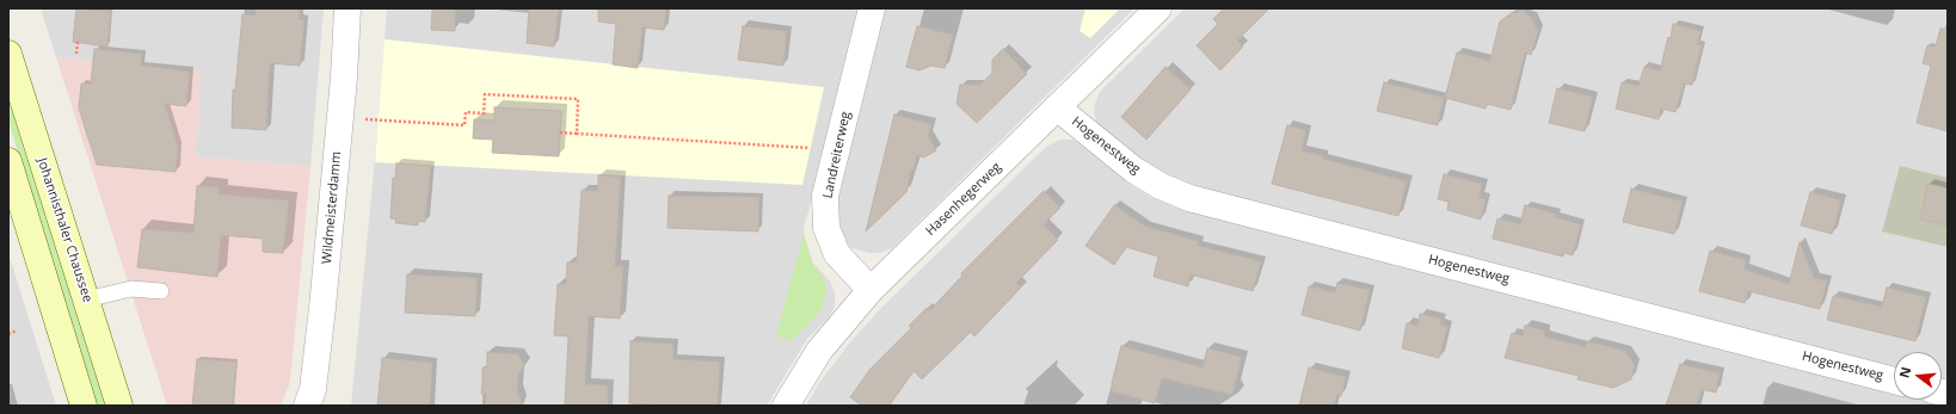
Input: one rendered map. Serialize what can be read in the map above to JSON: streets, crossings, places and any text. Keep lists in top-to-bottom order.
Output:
{
  "streets": {
    "main road": ["Johannisthaler Chaussee"],
    "street": [
      "Hogenestweg",
      "Landreiterweg",
      "Hasenhegerweg",
      "Wildmeisterdamm"
    ]
  },
  "crossings": [
    ["Hogenestweg", "Hasenhegerweg"],
    ["Landreiterweg", "Hasenhegerweg"]
  ],
  "north": "left"
}
